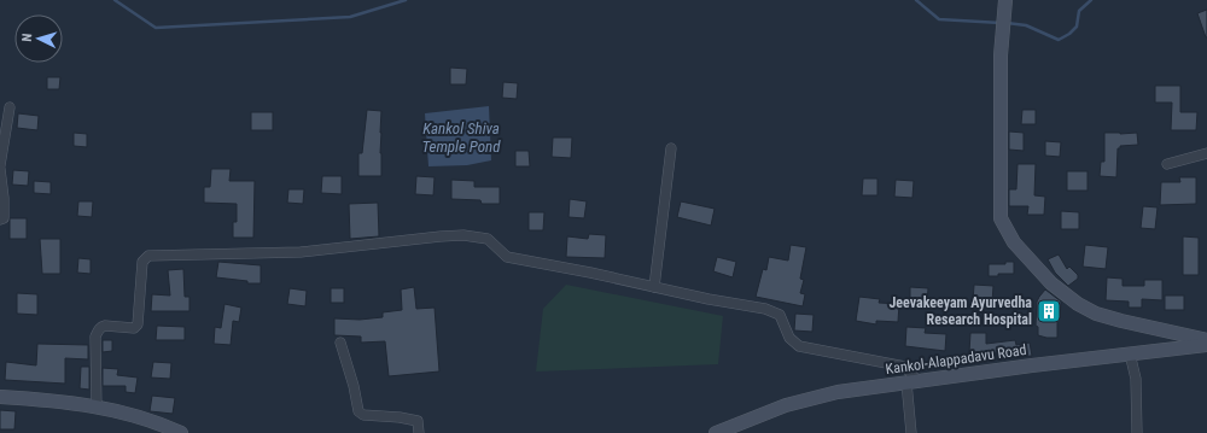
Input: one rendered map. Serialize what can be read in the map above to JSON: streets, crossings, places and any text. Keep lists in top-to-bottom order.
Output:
{
  "streets": {
    "main road": ["Kankol-Alappadavu Road"]
  },
  "water": ["Kankol Shiva Temple Pond"],
  "places": {
    "building": ["Jeevakeeyam Ayurvedha Research Hospital"]
  },
  "north": "left"
}
